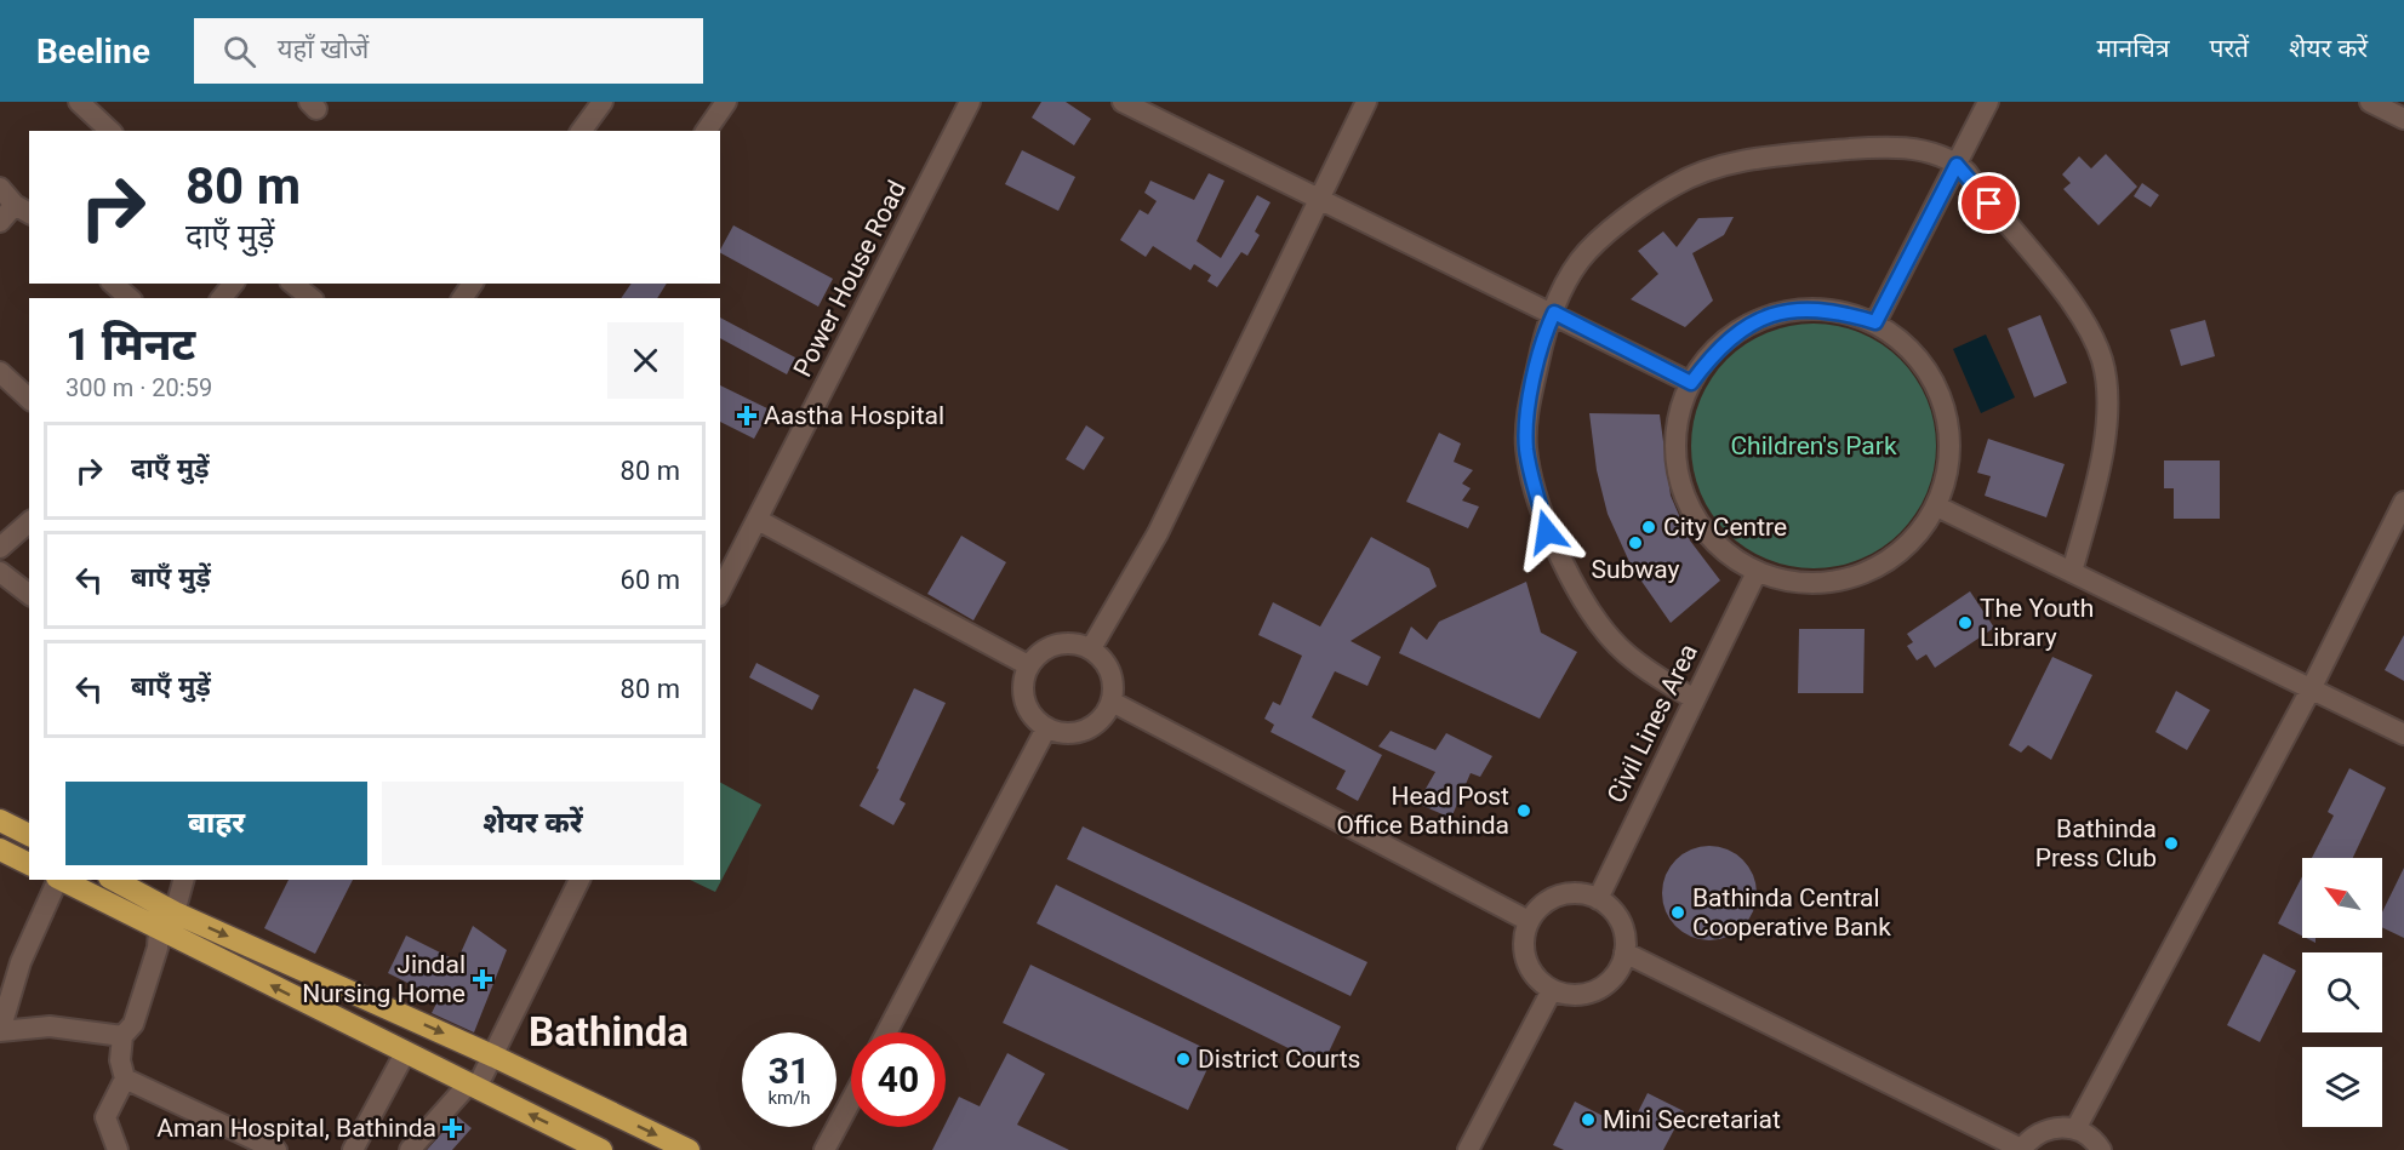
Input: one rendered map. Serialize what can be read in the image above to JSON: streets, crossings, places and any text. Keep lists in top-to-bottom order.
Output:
{
  "streets": {
    "street": ["Power House Road", "Civil Lines Area"]
  },
  "districts": ["Bathinda"],
  "parks": ["Children's Park"],
  "places": {
    "health": ["Aastha Hospital", "Jindal Nursing Home", "Aman Hospital, Bathinda"],
    "other": [
      "City Centre",
      "Subway",
      "The Youth Library",
      "Head Post Office Bathinda",
      "Bathinda Press Club",
      "Bathinda Central Cooperative Bank",
      "District Courts",
      "Mini Secretariat"
    ]
  },
  "north": "top left",
  "page": {
    "header": "Beeline",
    "search": "यहाँ खोजें",
    "nav": ["मानचित्र", "परतें", "शेयर करें"],
    "turn": ["80 m", "दाएँ मुड़ें"],
    "heading": ["1 मिनट", "300 m · 20:59"],
    "list": [
      {
        "name": "दाएँ मुड़ें",
        "value": "80 m"
      },
      {
        "name": "बाएँ मुड़ें",
        "value": "60 m"
      },
      {
        "name": "बाएँ मुड़ें",
        "value": "80 m"
      }
    ],
    "buttons": ["बाहर", "शेयर करें"],
    "speed": "31 km/h",
    "limit": "40"
  }
}
